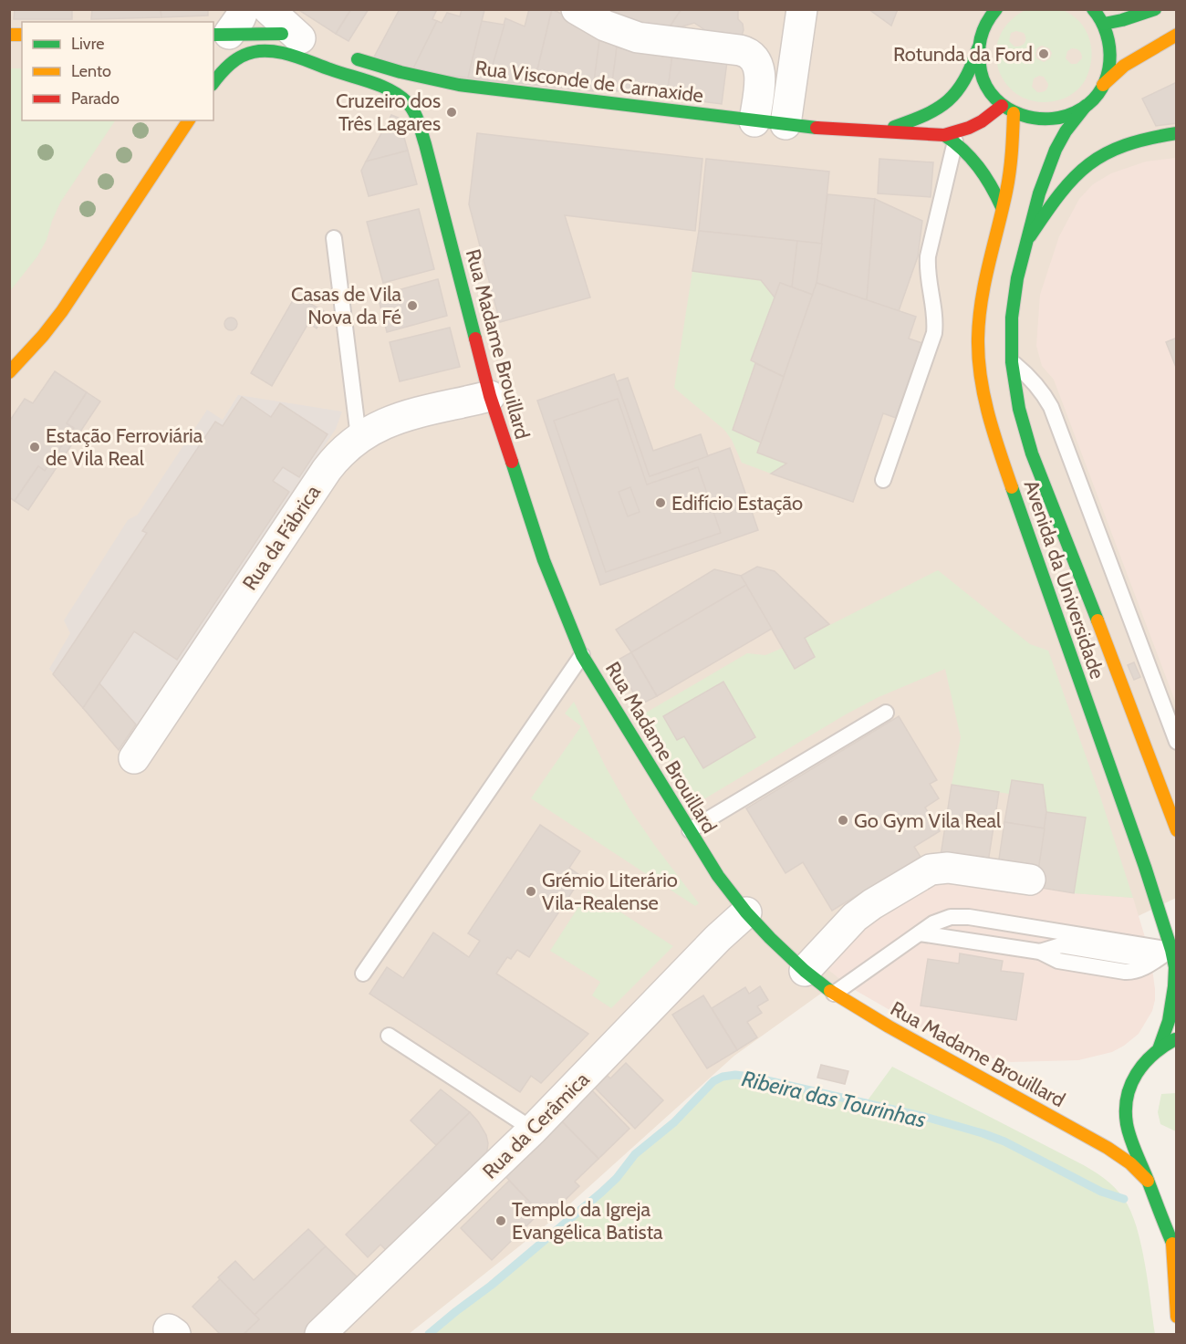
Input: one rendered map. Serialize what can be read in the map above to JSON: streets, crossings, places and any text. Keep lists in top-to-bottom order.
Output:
{
  "streets": {
    "main road": ["Rua Visconde de Carnaxide", "Rua Madame Brouillard", "Avenida da Universidade"],
    "street": ["Rua da Fábrica", "Rua da Cerâmica"]
  },
  "crossings": [
    ["Rua Madame Brouillard", "Rua da Fábrica"],
    ["Rua Madame Brouillard", "Rua da Cerâmica"]
  ],
  "water": ["Ribeira das Tourinhas"],
  "places": [
    "Rotunda da Ford",
    "Cruzeiro dos Três Lagares",
    "Casas de Vila Nova da Fé",
    "Estação Ferroviária de Vila Real",
    "Edifício Estação",
    "Go Gym Vila Real",
    "Grémio Literário Vila-Realense",
    "Templo da Igreja Evangélica Batista"
  ],
  "legend": ["Livre", "Lento", "Parado"]
}
